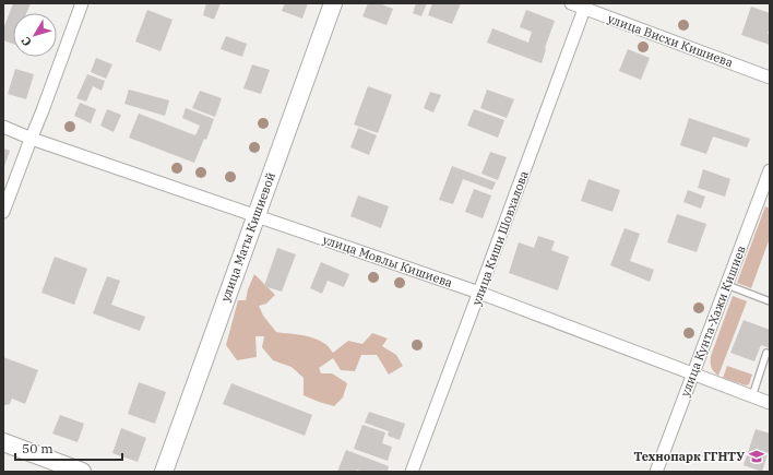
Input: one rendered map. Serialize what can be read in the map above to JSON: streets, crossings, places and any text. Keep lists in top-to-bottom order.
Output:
{
  "streets": {
    "main road": ["улица Маты Кишиевой"],
    "street": [
      "улица Висхи Кишиева",
      "улица Киши Шовхалова",
      "улица Мовлы Кишиева",
      "улица Кунта-Хажи Кишиев"
    ]
  },
  "crossings": [
    ["улица Висхи Кишиева", "улица Киши Шовхалова"],
    ["улица Маты Кишиевой", "улица Мовлы Кишиева"],
    ["улица Киши Шовхалова", "улица Мовлы Кишиева"],
    ["улица Мовлы Кишиева", "улица Кунта-Хажи Кишиев"]
  ],
  "places": {
    "school or university": ["Технопарк ГГНТУ"]
  },
  "scale_bar": "50 m",
  "north": "bottom left"
}
